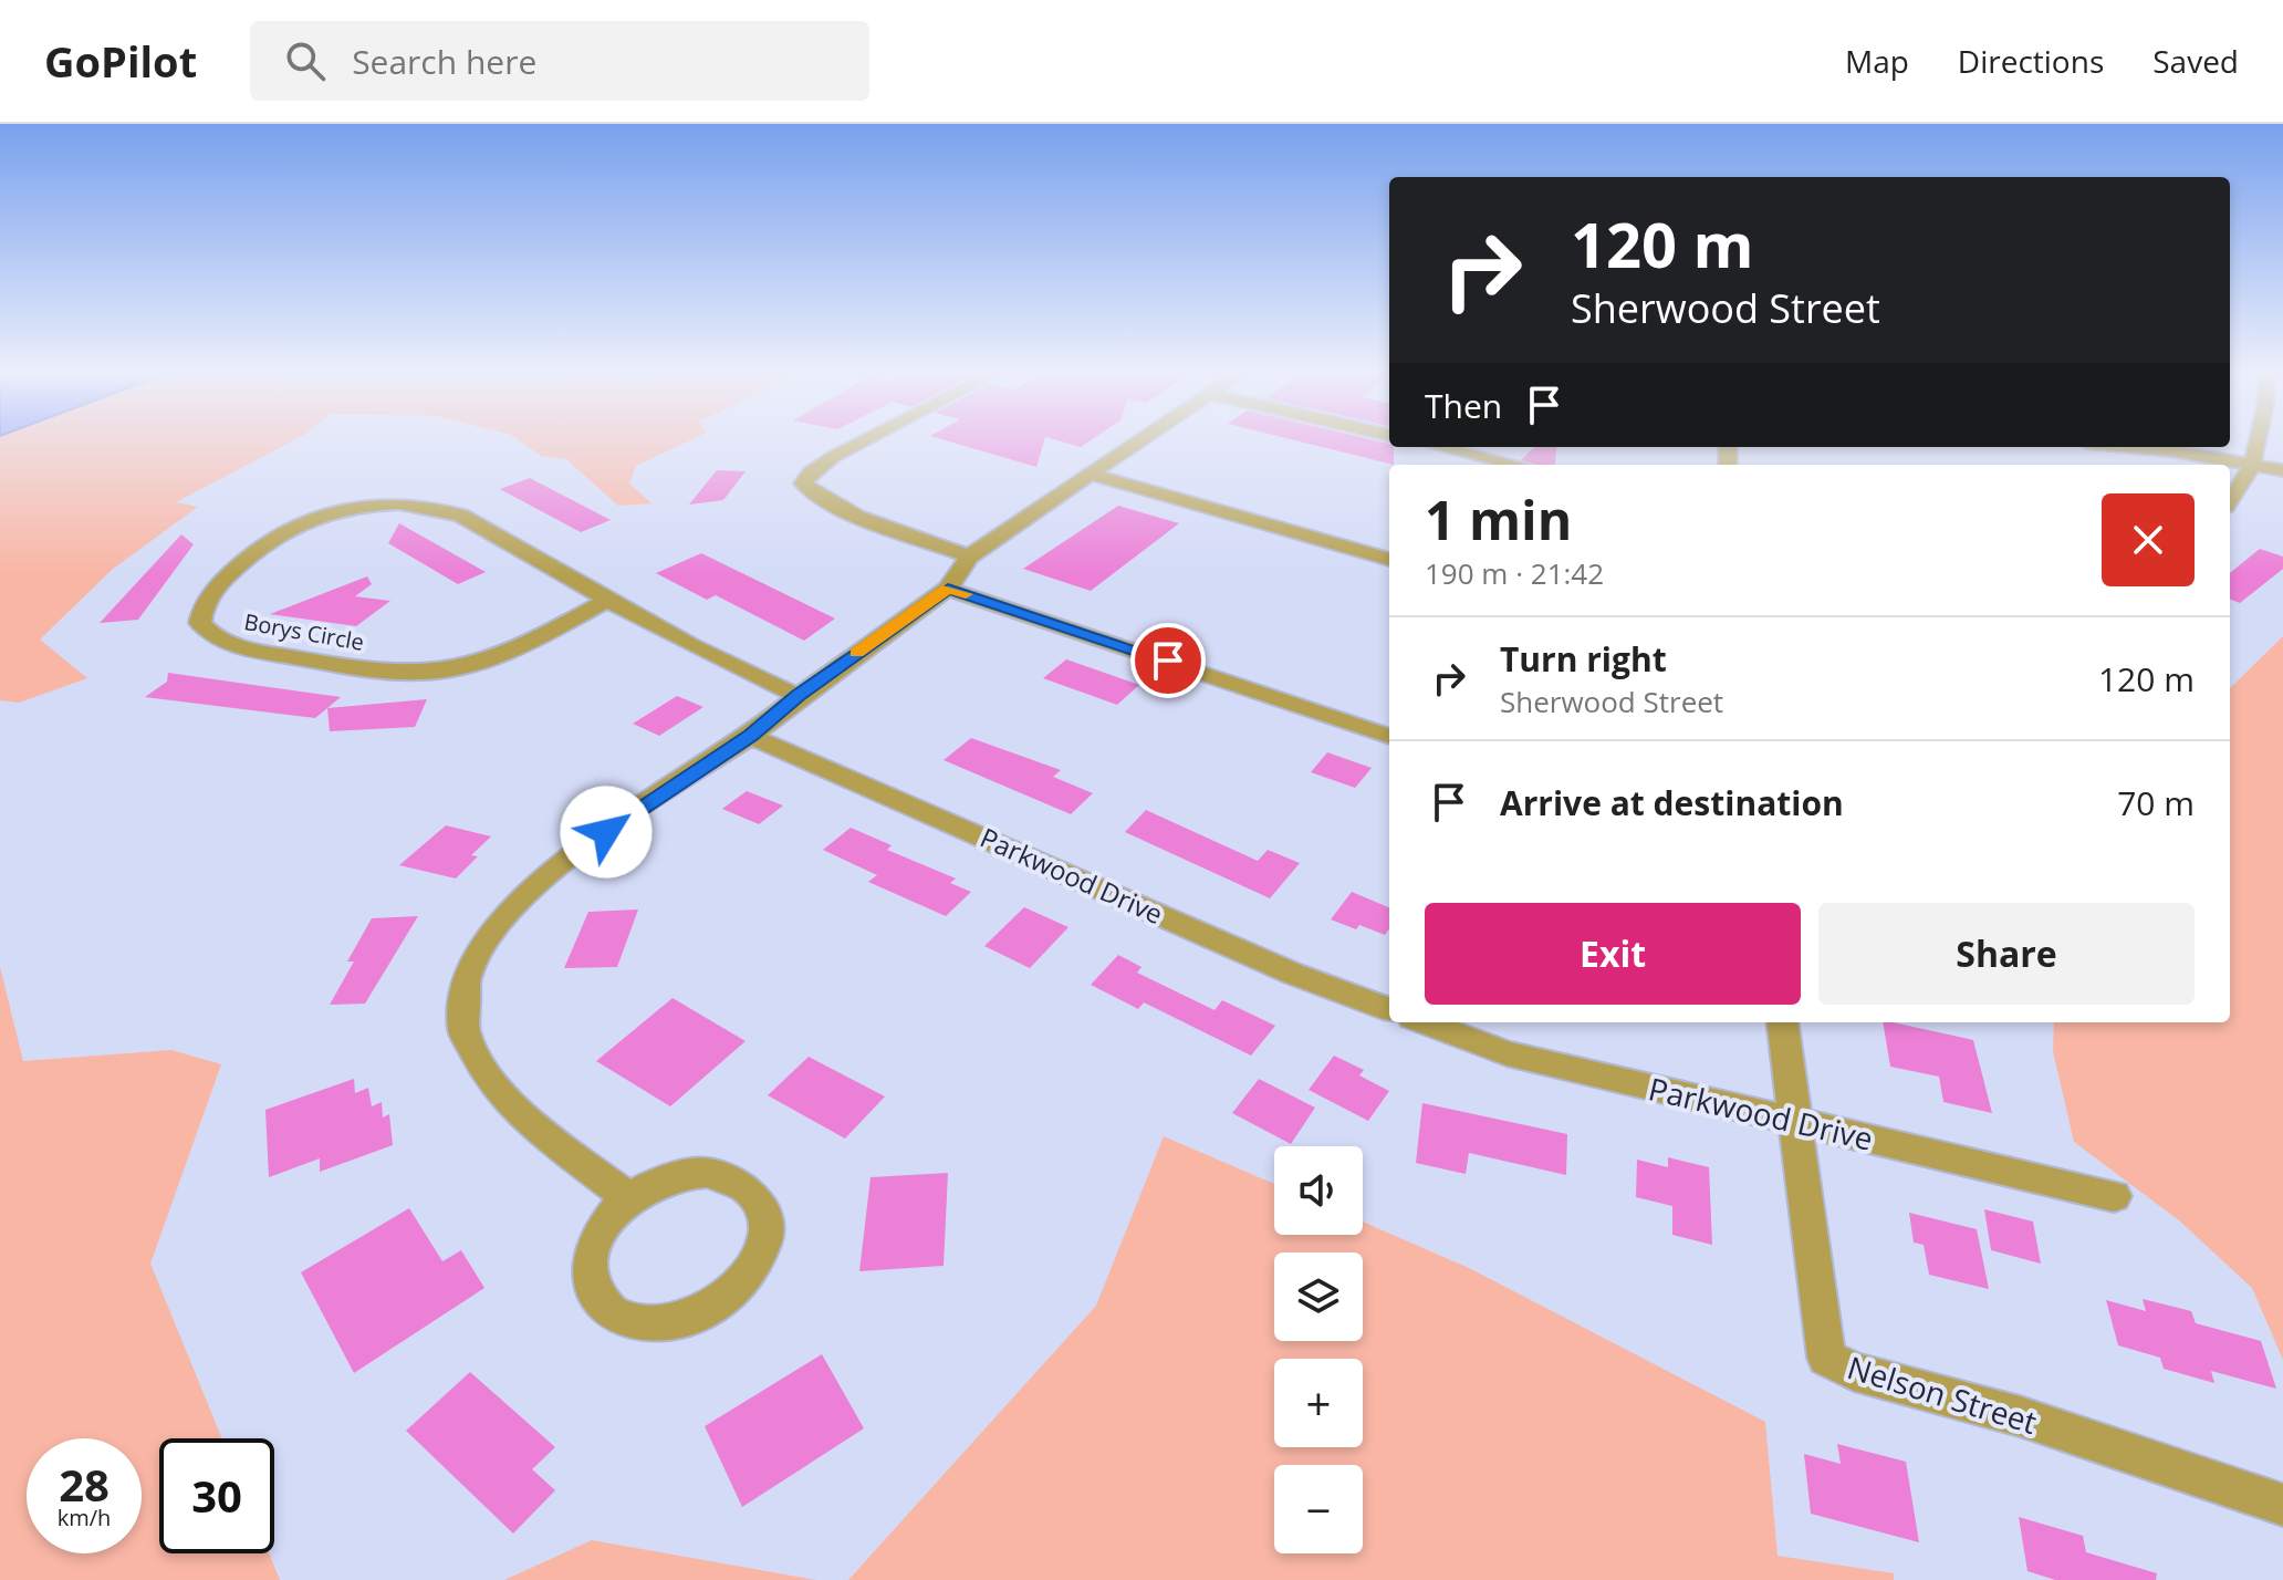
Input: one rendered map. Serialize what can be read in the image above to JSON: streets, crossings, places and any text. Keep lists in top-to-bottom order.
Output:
{
  "streets": {
    "street": ["Borys Circle", "Parkwood Drive", "Nelson Street"]
  },
  "crossings": [
    ["Parkwood Drive", "Nelson Street"]
  ],
  "page": {
    "header": "GoPilot",
    "search": "Search here",
    "nav": ["Map", "Directions", "Saved"],
    "turn": ["120 m", "Sherwood Street"],
    "then": "Then",
    "heading": ["1 min", "190 m · 21:42"],
    "list": [
      {
        "name": "Turn right",
        "note": "Sherwood Street",
        "value": "120 m"
      },
      {
        "name": "Arrive at destination",
        "value": "70 m"
      }
    ],
    "buttons": ["Exit", "Share"],
    "map_buttons": ["+", "−"],
    "speed": "28 km/h",
    "limit": "30"
  }
}
